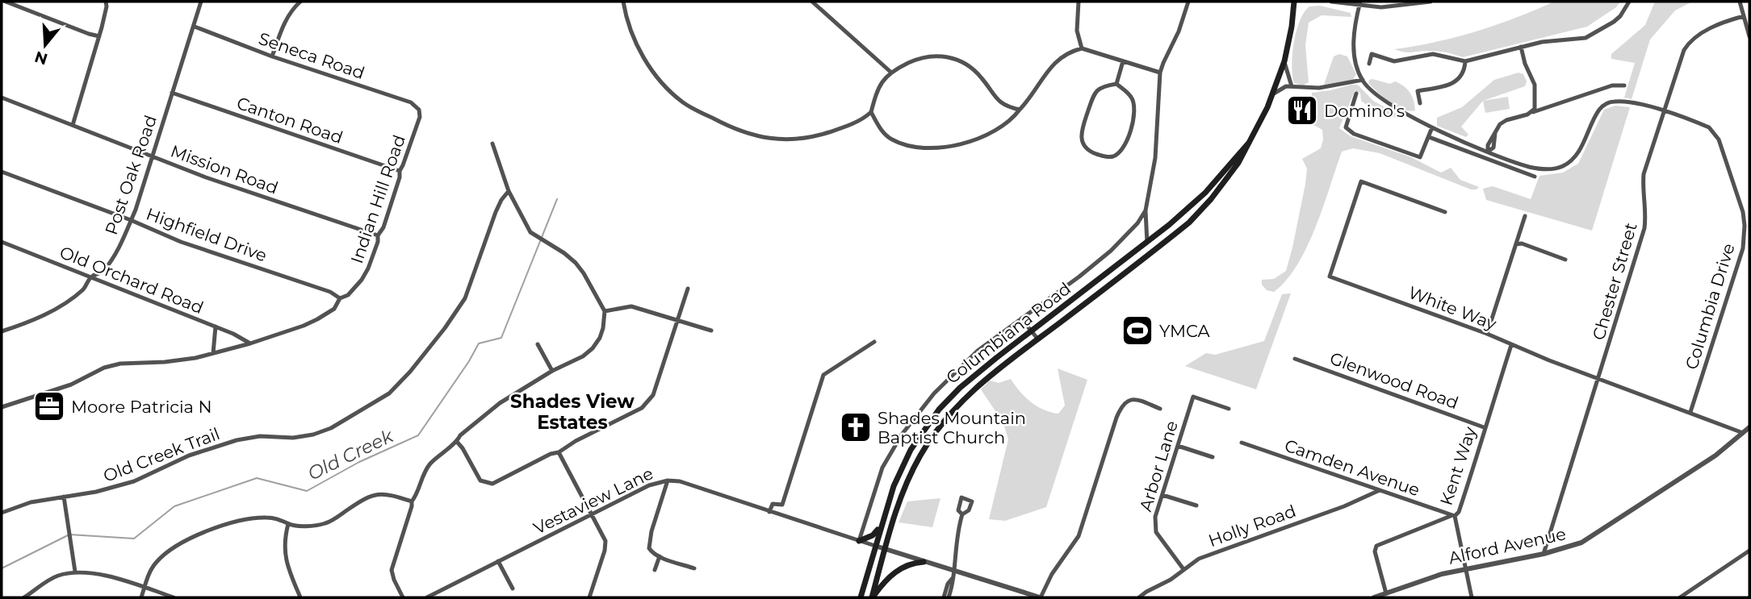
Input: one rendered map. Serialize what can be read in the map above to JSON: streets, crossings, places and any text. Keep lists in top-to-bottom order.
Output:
{
  "streets": {
    "main road": ["Columbiana Road"],
    "street": [
      "Seneca Road",
      "Canton Road",
      "Mission Road",
      "Post Oak Road",
      "Indian Hill Road",
      "Highfield Drive",
      "Old Orchard Road",
      "Chester Street",
      "Columbia Drive",
      "White Way",
      "Glenwood Road",
      "Old Creek Trail",
      "Arbor Lane",
      "Kent Way",
      "Camden Avenue",
      "Vestaview Lane",
      "Holly Road",
      "Alford Avenue"
    ]
  },
  "crossings": [
    ["Seneca Road", "Post Oak Road"],
    ["Seneca Road", "Indian Hill Road"],
    ["Canton Road", "Post Oak Road"],
    ["Canton Road", "Indian Hill Road"],
    ["Mission Road", "Post Oak Road"],
    ["Mission Road", "Indian Hill Road"],
    ["Post Oak Road", "Highfield Drive"],
    ["Post Oak Road", "Old Orchard Road"],
    ["Indian Hill Road", "Highfield Drive"],
    ["Indian Hill Road", "Old Orchard Road"],
    ["Chester Street", "Columbia Drive"],
    ["Chester Street", "White Way"],
    ["Chester Street", "Alford Avenue"],
    ["Columbia Drive", "White Way"],
    ["White Way", "Kent Way"],
    ["White Way", "Alford Avenue"],
    ["Columbiana Road", "Vestaview Lane"],
    ["Glenwood Road", "Kent Way"],
    ["Arbor Lane", "Holly Road"],
    ["Kent Way", "Camden Avenue"],
    ["Kent Way", "Alford Avenue"],
    ["Camden Avenue", "Holly Road"]
  ],
  "districts": ["Shades View Estates"],
  "water": ["Old Creek"],
  "places": {
    "restaurant": ["Domino's"],
    "sports": ["YMCA"],
    "office": ["Moore Patricia N"],
    "church": ["Shades Mountain Baptist Church"]
  },
  "north": "bottom"
}
